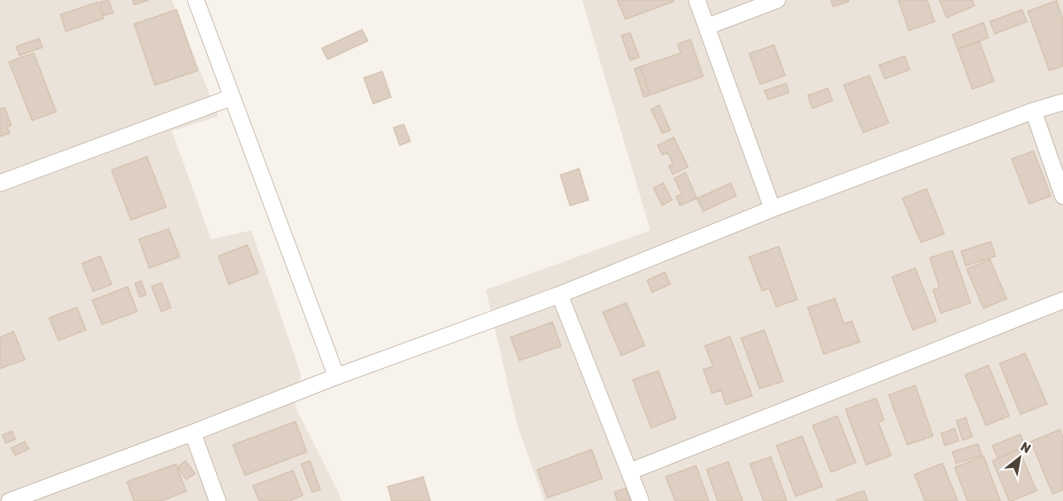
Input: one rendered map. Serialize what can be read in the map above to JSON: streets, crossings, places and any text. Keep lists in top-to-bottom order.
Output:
{
  "north": "top right"
}
